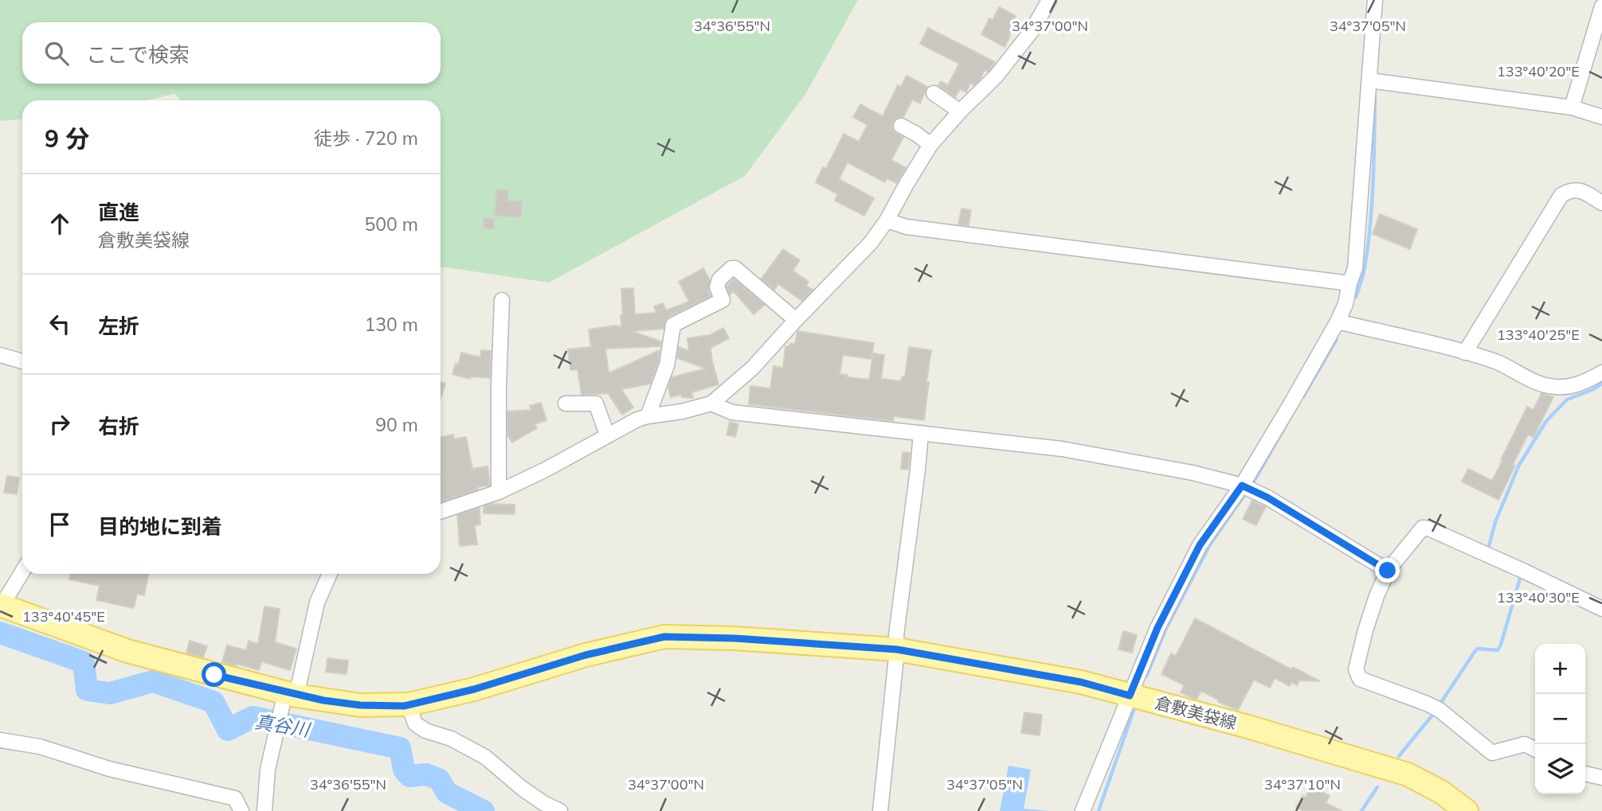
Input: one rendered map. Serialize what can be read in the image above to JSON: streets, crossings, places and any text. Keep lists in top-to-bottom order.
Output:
{
  "streets": {
    "main road": ["倉敷美袋線"]
  },
  "water": ["真谷川"],
  "page": {
    "search": "ここで検索",
    "heading": ["9 分", "徒歩 · 720 m"],
    "list": [
      ["直進", "倉敷美袋線", "500 m"],
      ["左折", "130 m"],
      ["右折", "90 m"],
      "目的地に到着"
    ],
    "map_buttons": ["+", "−"]
  },
  "coordinates": [
    "34°36'55\"N",
    "34°37'00\"N",
    "34°37'05\"N",
    "133°40'20\"E",
    "133°40'25\"E",
    "133°40'30\"E",
    "133°40'45\"E",
    "34°37'10\"N"
  ]
}
